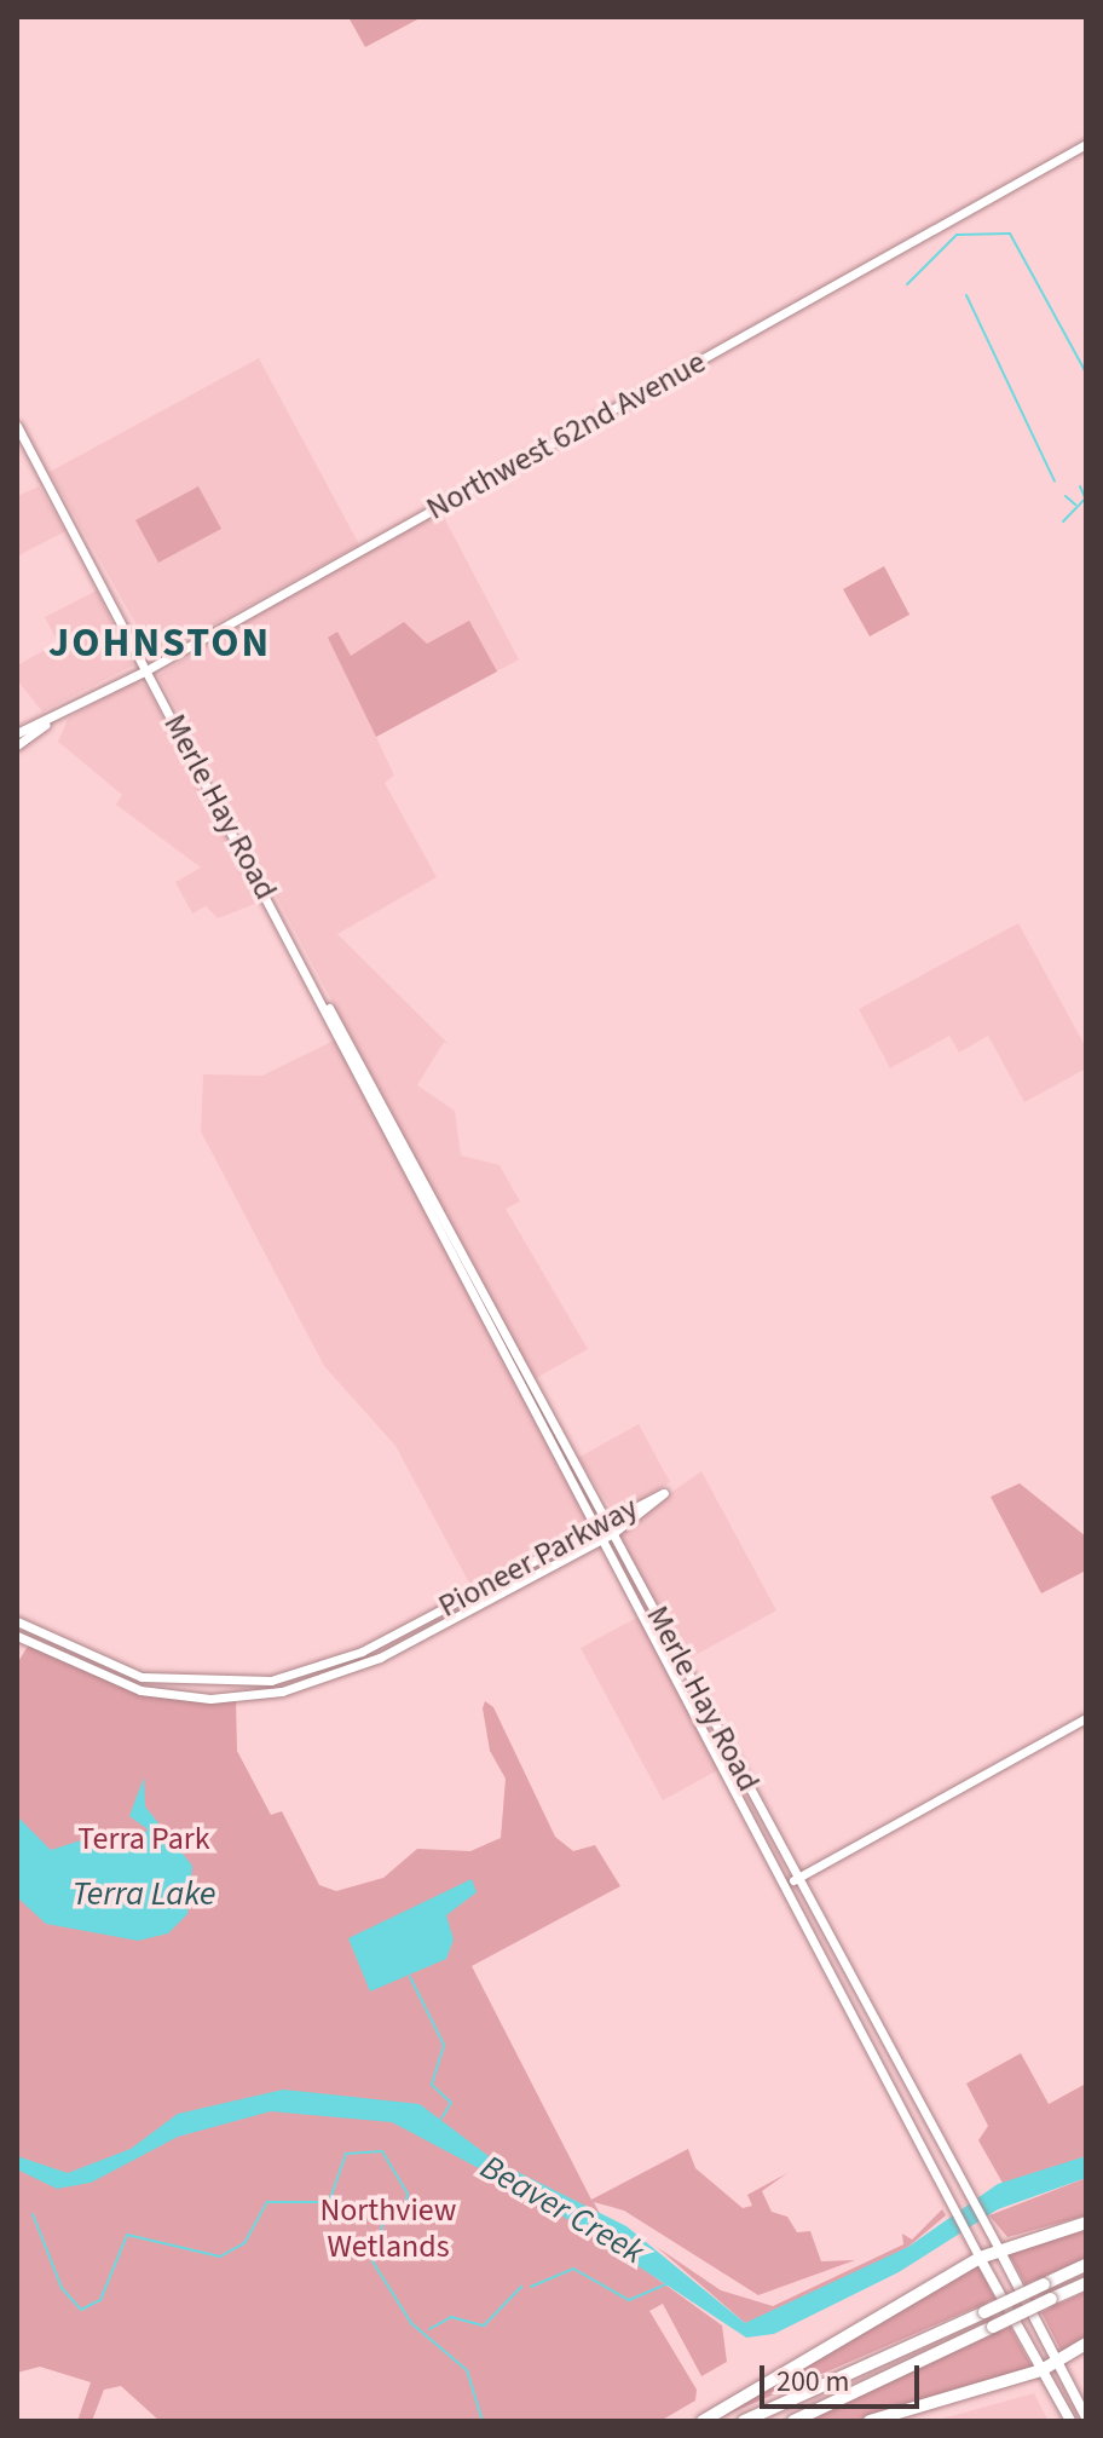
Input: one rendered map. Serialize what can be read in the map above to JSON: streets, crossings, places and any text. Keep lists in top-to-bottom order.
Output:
{
  "streets": {
    "main road": ["Northwest 62nd Avenue", "Merle Hay Road", "Pioneer Parkway"]
  },
  "crossings": [
    ["Northwest 62nd Avenue", "Merle Hay Road"],
    ["Merle Hay Road", "Pioneer Parkway"]
  ],
  "districts": ["JOHNSTON"],
  "water": ["Terra Lake", "Beaver Creek"],
  "parks": ["Terra Park", "Northview Wetlands"],
  "scale_bar": "200 m"
}
